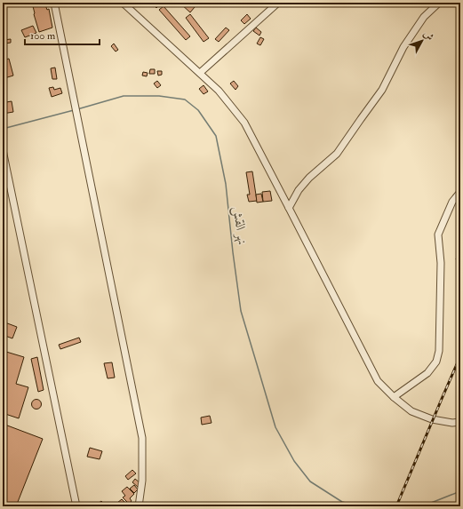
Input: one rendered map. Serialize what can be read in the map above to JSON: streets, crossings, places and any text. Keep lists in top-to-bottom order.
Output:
{
  "water": ["نهر القش"],
  "scale_bar": "100 m",
  "north": "top right"
}
